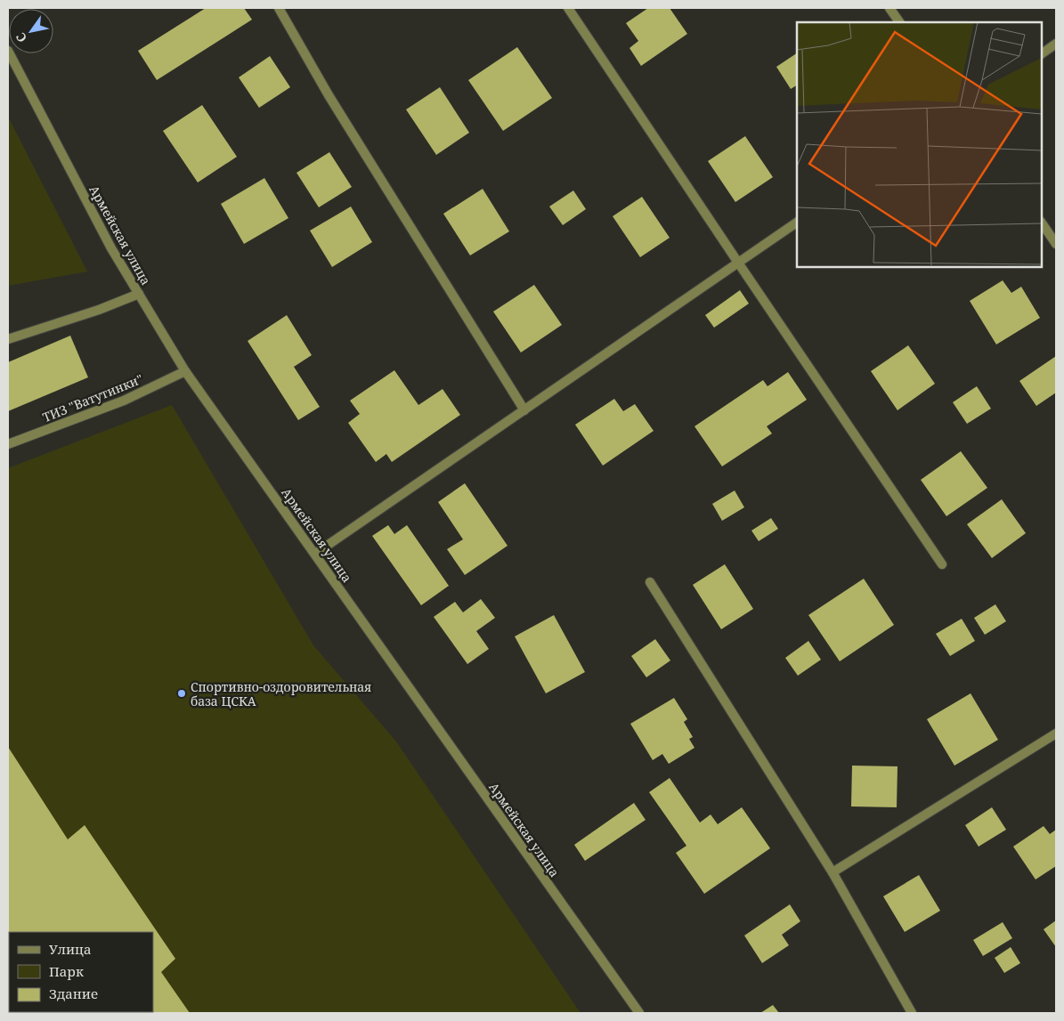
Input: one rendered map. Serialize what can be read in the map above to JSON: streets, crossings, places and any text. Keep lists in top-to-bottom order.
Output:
{
  "streets": {
    "street": ["Армейская улица", "ТИЗ \"Ватутинки\""]
  },
  "crossings": [
    ["Армейская улица", "ТИЗ \"Ватутинки\""]
  ],
  "places": ["Спортивно-оздоровительная база ЦСКА"],
  "legend": ["Улица", "Парк", "Здание"],
  "north": "bottom left"
}
